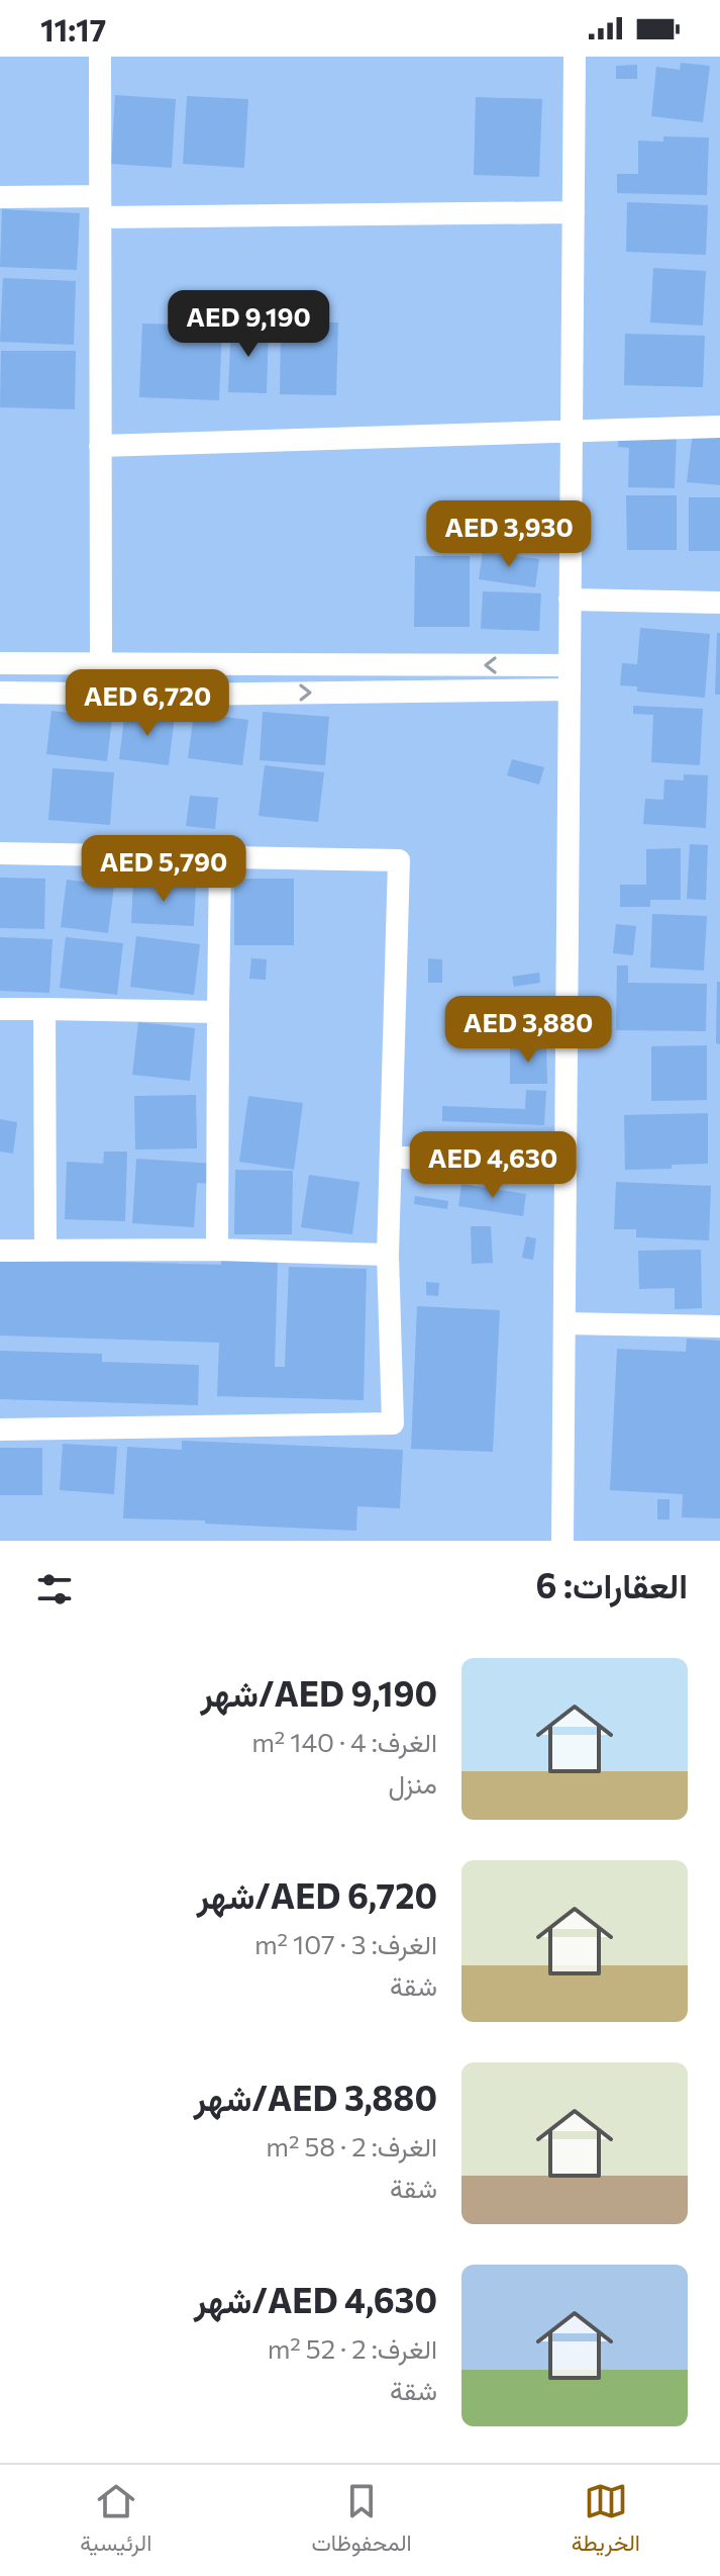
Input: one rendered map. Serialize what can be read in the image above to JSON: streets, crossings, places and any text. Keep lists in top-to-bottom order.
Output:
{
  "page": {
    "status": "11:17",
    "price": [
      "AED 9,190",
      "AED 3,930",
      "AED 6,720",
      "AED 5,790",
      "AED 3,880",
      "AED 4,630"
    ],
    "heading": "العقارات: 6",
    "list": [
      {
        "name": "AED 9,190/شهر",
        "note": "الغرف: 4 · 140 m² · منزل"
      },
      {
        "name": "AED 6,720/شهر",
        "note": "الغرف: 3 · 107 m² · شقة"
      },
      {
        "name": "AED 3,880/شهر",
        "note": "الغرف: 2 · 58 m² · شقة"
      },
      {
        "name": "AED 4,630/شهر",
        "note": "الغرف: 2 · 52 m² · شقة"
      }
    ],
    "tabs": ["الخريطة", "المحفوظات", "الرئيسية"]
  }
}
